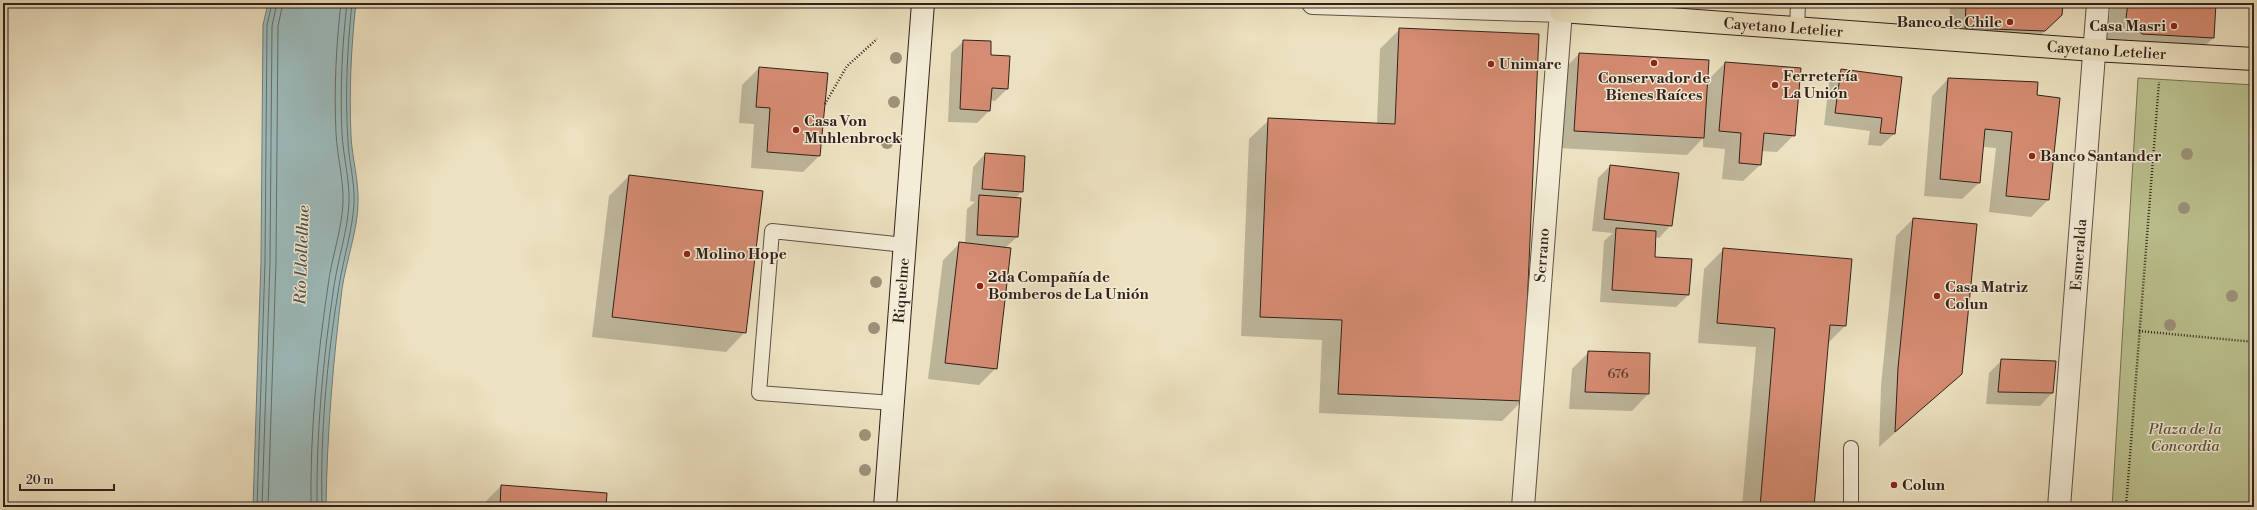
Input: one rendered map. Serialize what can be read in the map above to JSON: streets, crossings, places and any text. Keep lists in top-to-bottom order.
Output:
{
  "streets": {
    "main road": ["Cayetano Letelier"],
    "street": ["Serrano", "Esmeralda", "Riquelme"]
  },
  "crossings": [
    ["Cayetano Letelier", "Serrano"],
    ["Cayetano Letelier", "Esmeralda"]
  ],
  "water": ["Río Llollelhue"],
  "parks": ["Plaza de la Concordia"],
  "places": [
    "Banco de Chile",
    "Casa Masri",
    "Conservador de Bienes Raíces",
    "Unimarc",
    "Ferretería La Unión",
    "Casa Von Muhlenbrock",
    "Banco Santander",
    "Molino Hope",
    "2da Compañía de Bomberos de La Unión",
    "Casa Matriz Colun",
    "Colun"
  ],
  "house_numbers": ["676"],
  "scale_bar": "20 m"
}
